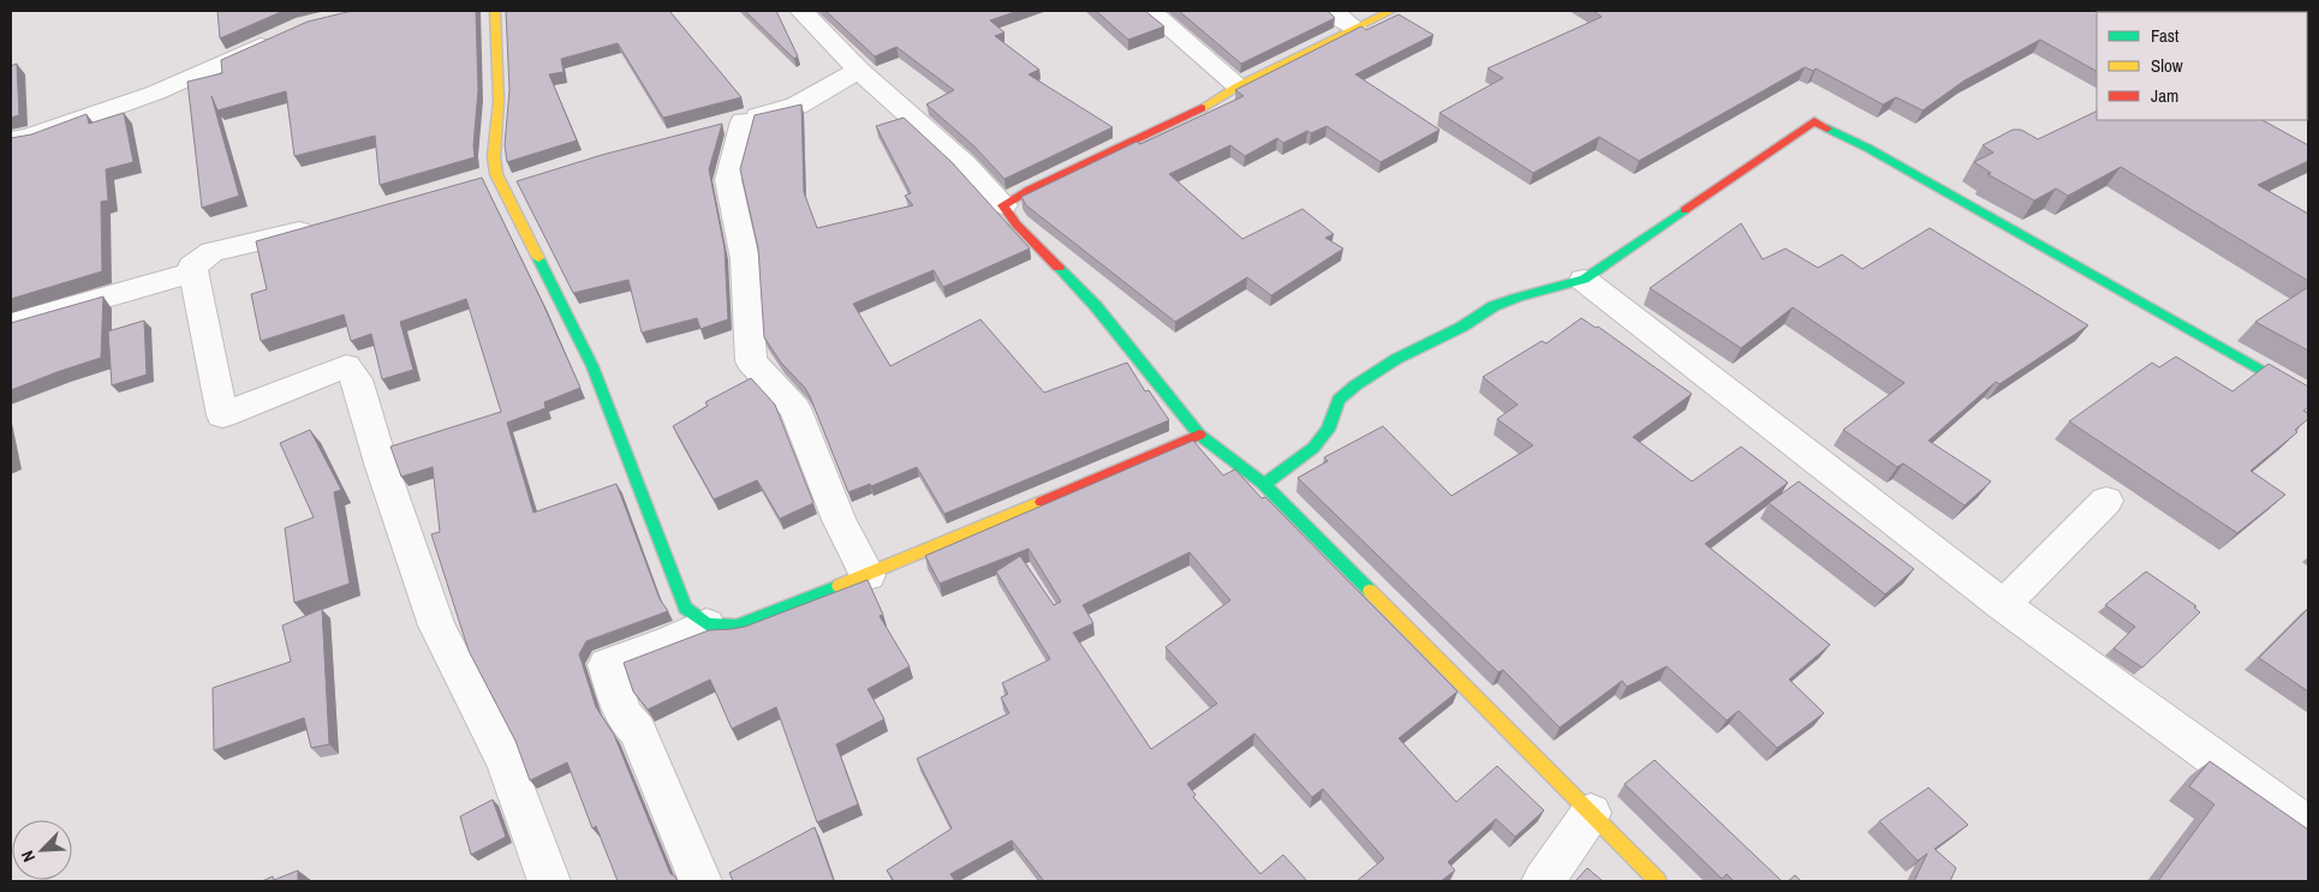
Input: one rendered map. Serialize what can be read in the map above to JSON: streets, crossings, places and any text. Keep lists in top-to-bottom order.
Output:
{
  "legend": ["Fast", "Slow", "Jam"],
  "north": "bottom left"
}
